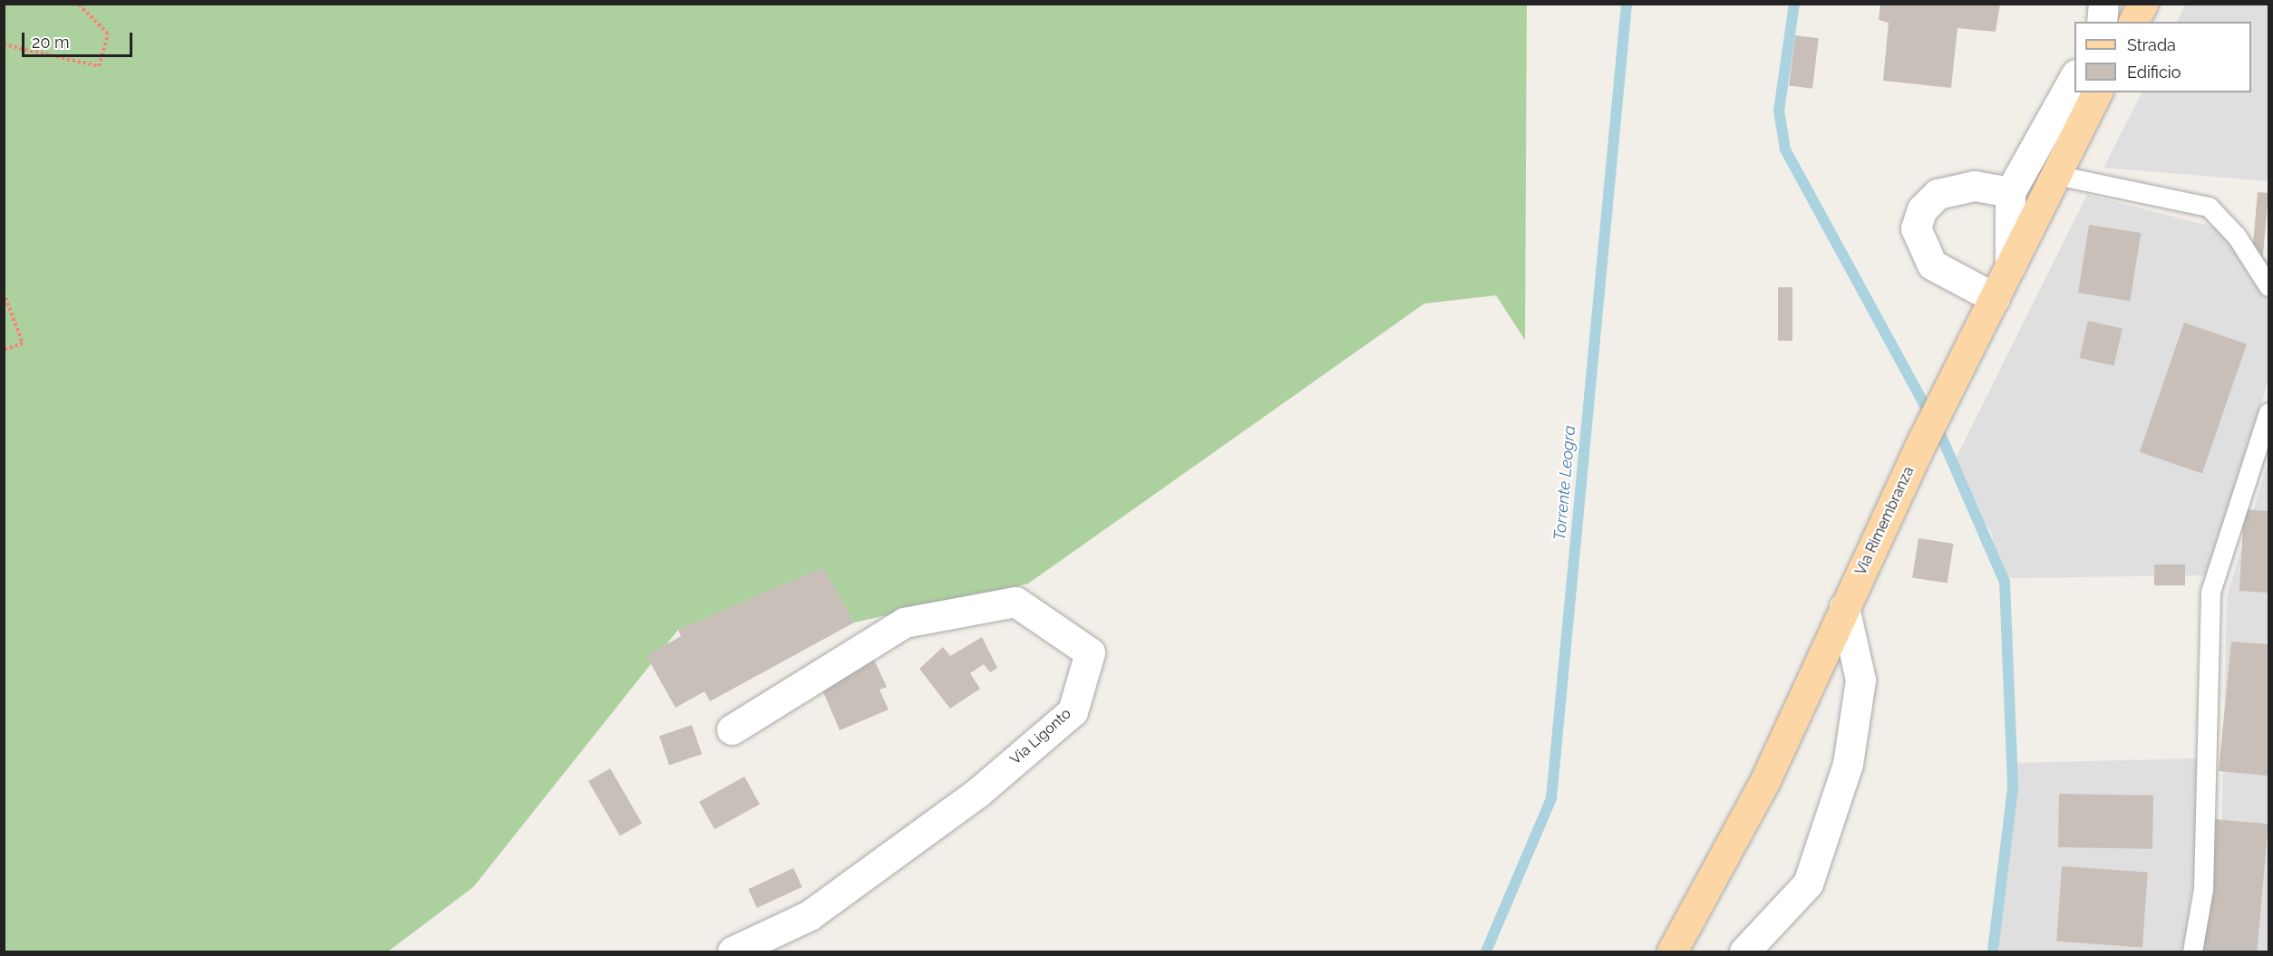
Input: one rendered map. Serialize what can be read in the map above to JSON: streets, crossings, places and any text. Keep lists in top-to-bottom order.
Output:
{
  "streets": {
    "main road": ["Via Rimembranza"],
    "street": ["Via Ligonto"]
  },
  "water": ["Torrente Leogra"],
  "legend": ["Strada", "Edificio"],
  "scale_bar": "20 m"
}
